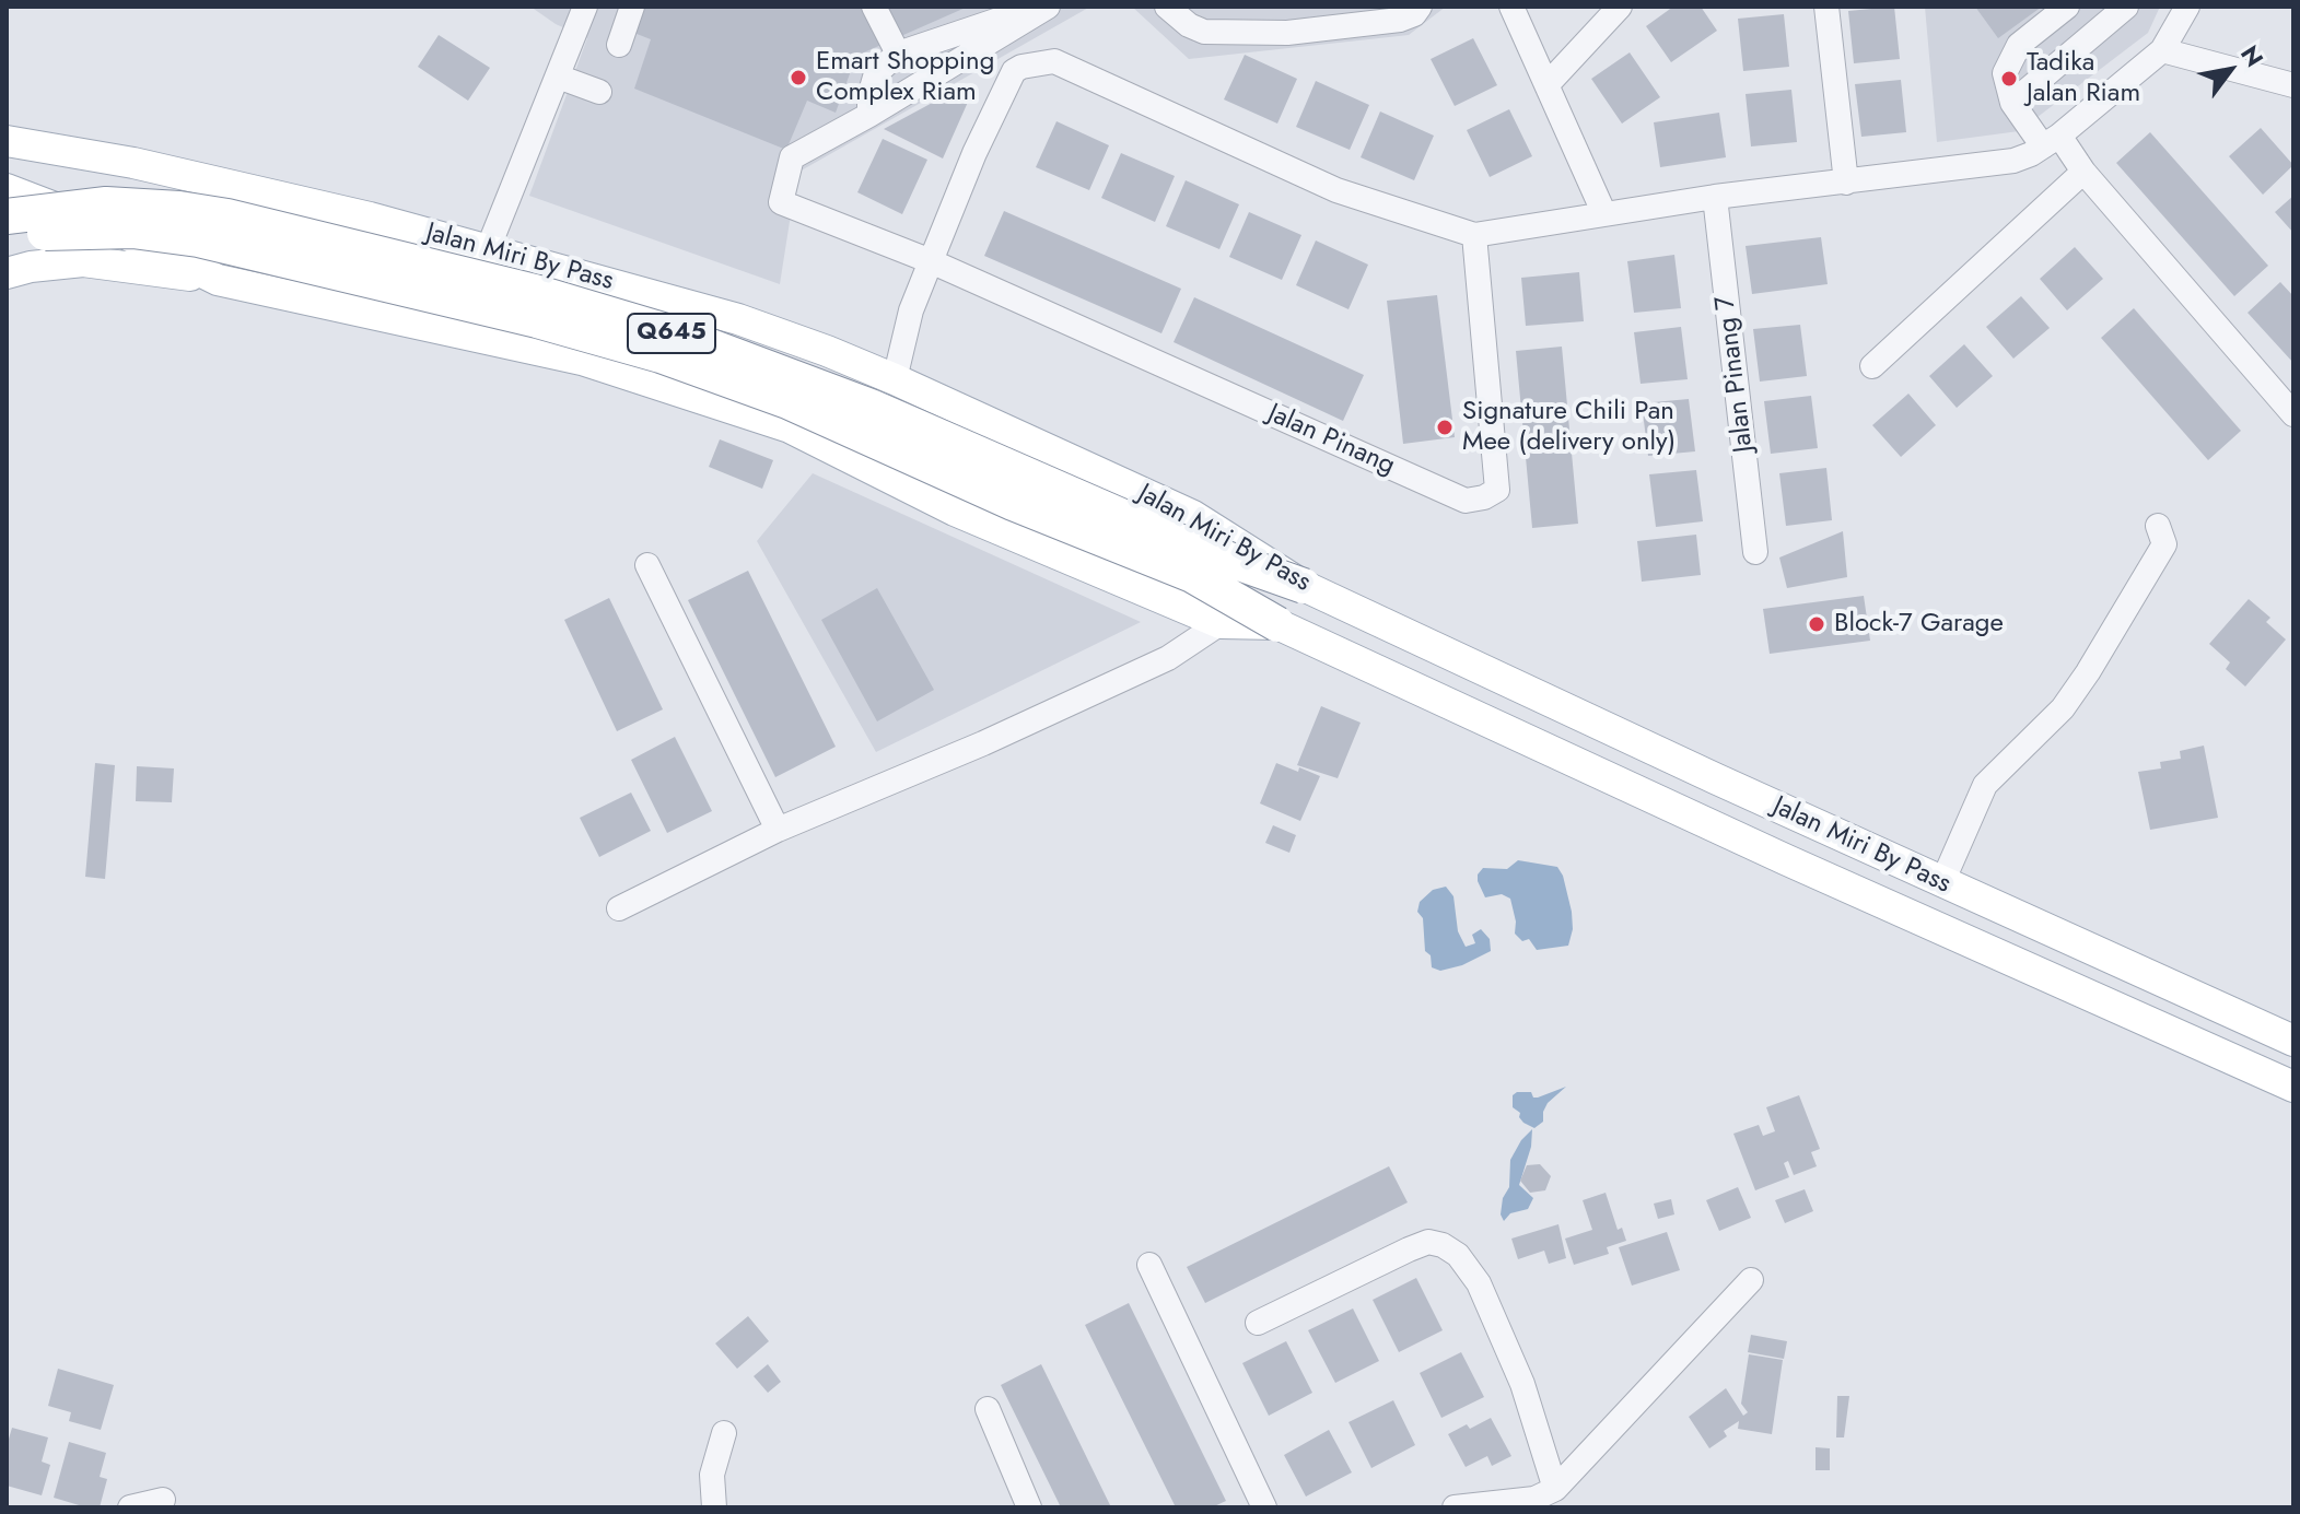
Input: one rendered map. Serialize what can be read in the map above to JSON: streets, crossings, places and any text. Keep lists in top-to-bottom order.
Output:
{
  "streets": {
    "highway": ["Q645"],
    "main road": ["Jalan Miri By Pass"],
    "street": ["Jalan Pinang 7", "Jalan Pinang"]
  },
  "crossings": [
    ["Jalan Miri By Pass", "Q645"]
  ],
  "places": [
    "Emart Shopping Complex Riam",
    "Tadika Jalan Riam",
    "Signature Chili Pan Mee (delivery only)",
    "Block-7 Garage"
  ],
  "north": "top right"
}
